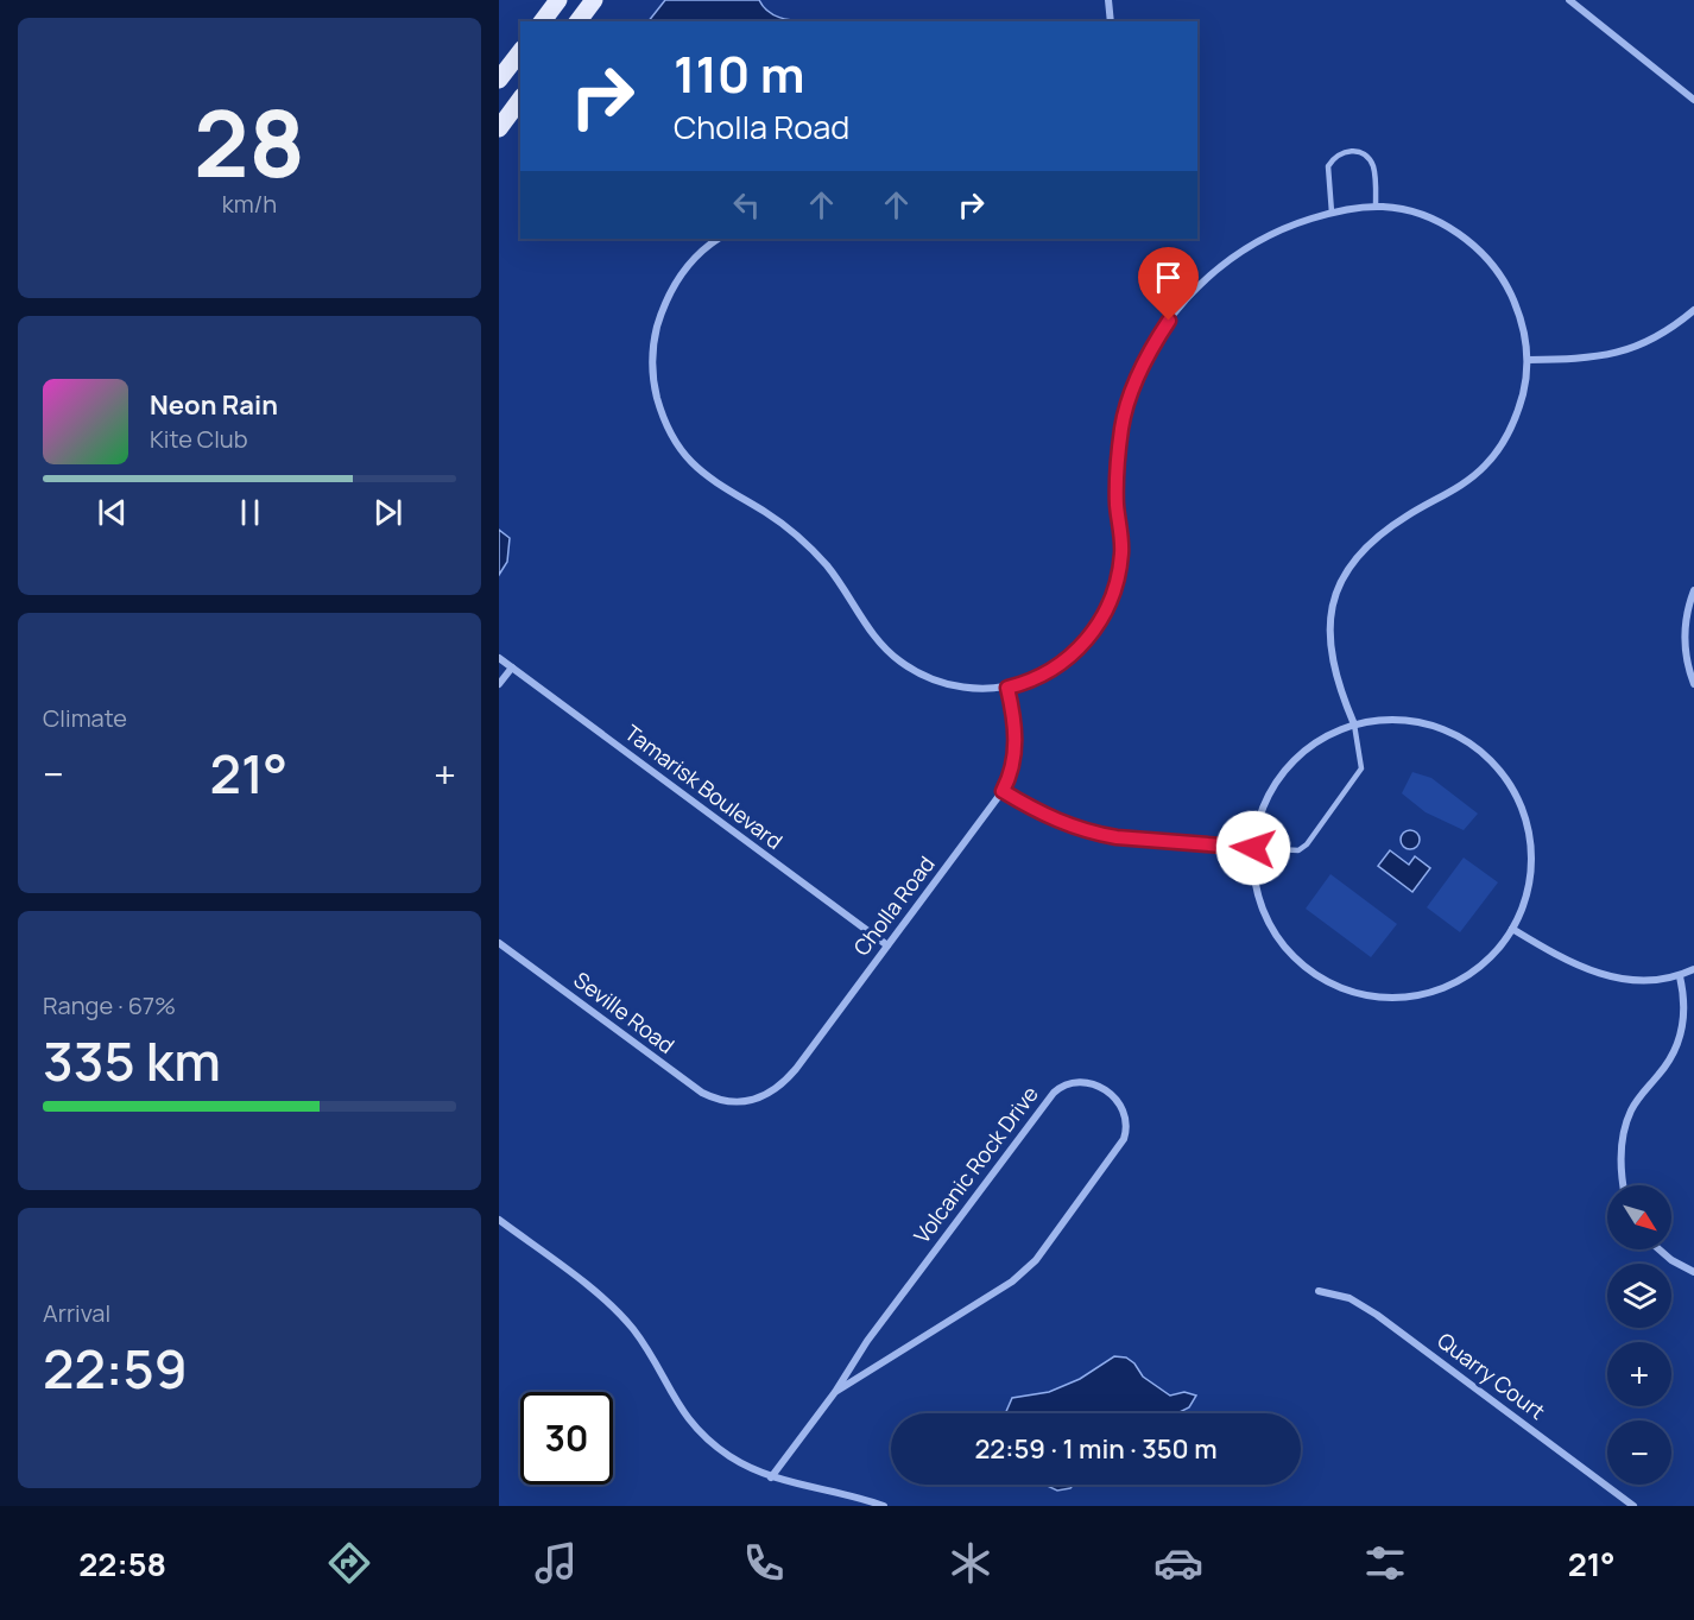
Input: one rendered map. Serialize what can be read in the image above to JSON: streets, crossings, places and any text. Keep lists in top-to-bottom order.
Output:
{
  "streets": {
    "street": [
      "Tamarisk Boulevard",
      "Cholla Road",
      "Seville Road",
      "Volcanic Rock Drive",
      "Quarry Court"
    ]
  },
  "crossings": [
    ["Tamarisk Boulevard", "Cholla Road"],
    ["Cholla Road", "Seville Road"]
  ],
  "north": "bottom right",
  "page": {
    "tile": [
      ["28", "km/h"],
      "Climate",
      ["Range · 67%", "335 km"],
      ["Arrival", "22:59"]
    ],
    "turn": ["110 m", "Cholla Road"],
    "song": ["Neon Rain", "Kite Club"],
    "heat": ["−", "21°", "+"],
    "map_buttons": ["+", "−"],
    "limit": "30",
    "trip": "22:59 · 1 min · 350 m",
    "tabs": ["22:58", "21°"]
  }
}
